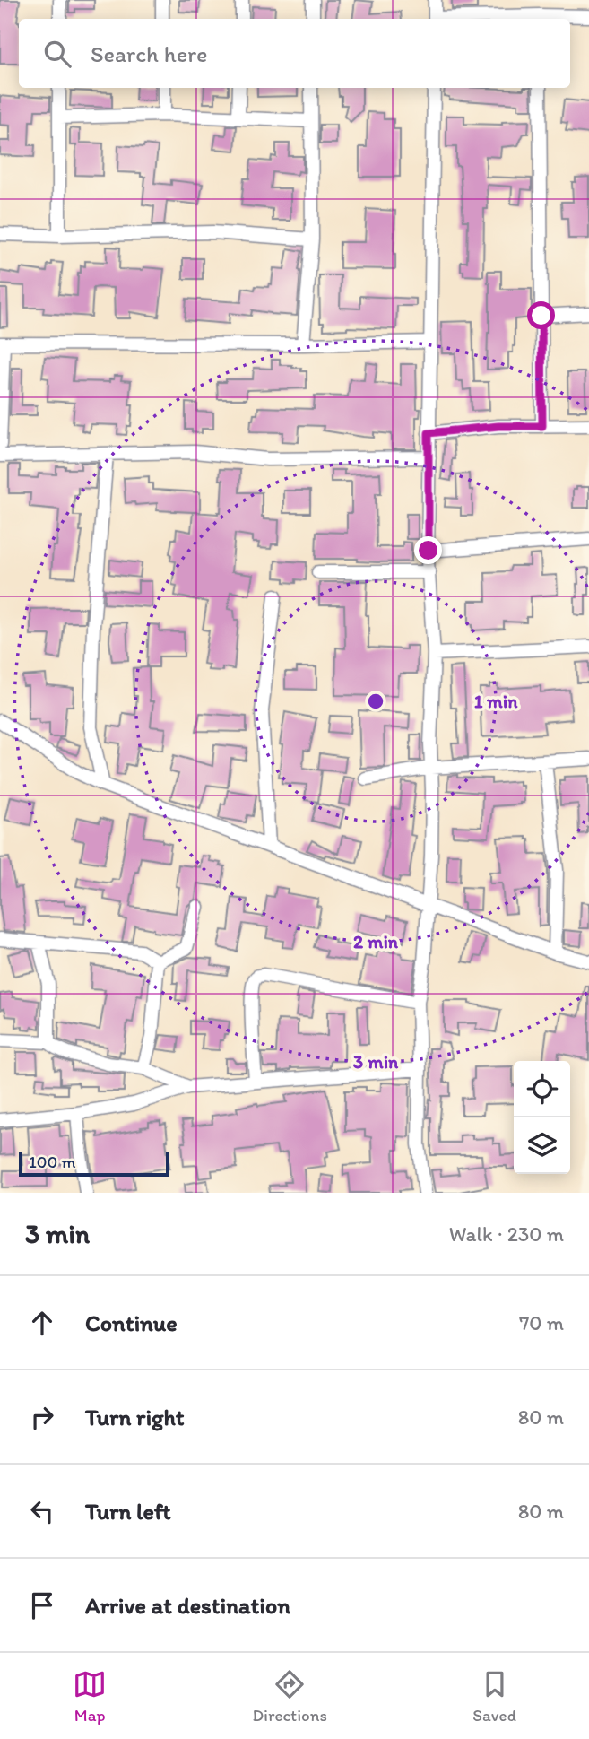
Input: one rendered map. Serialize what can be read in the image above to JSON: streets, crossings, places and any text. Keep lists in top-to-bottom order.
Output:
{
  "scale_bar": "100 m",
  "page": {
    "search": "Search here",
    "scale": "100 m",
    "heading": ["3 min", "Walk · 230 m"],
    "list": [
      ["Continue", "70 m"],
      ["Turn right", "80 m"],
      ["Turn left", "80 m"],
      "Arrive at destination"
    ],
    "nav": ["Map", "Directions", "Saved"]
  },
  "rings": ["1 min", "2 min", "3 min"]
}
